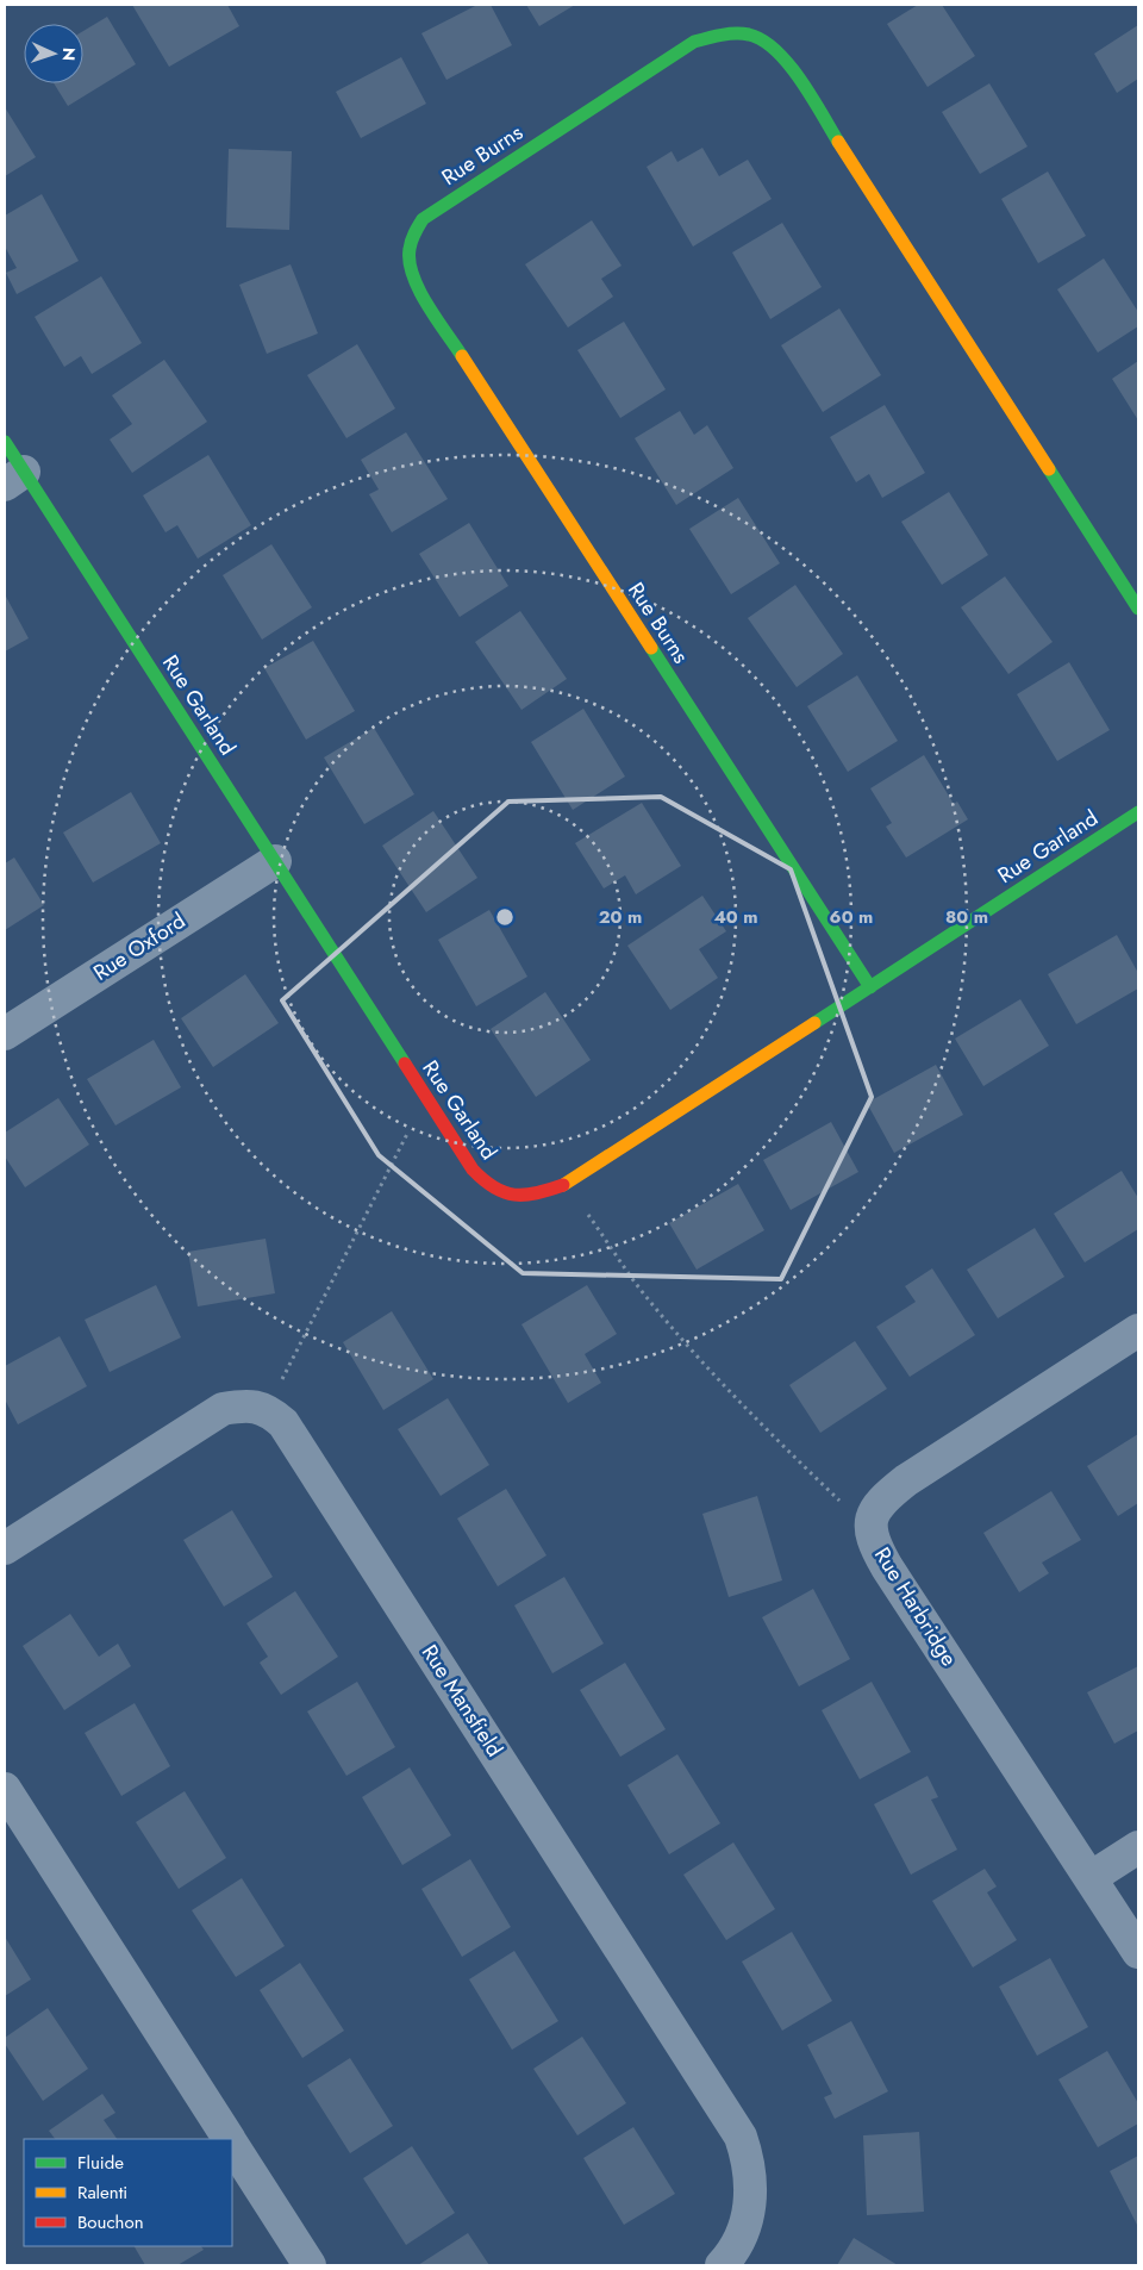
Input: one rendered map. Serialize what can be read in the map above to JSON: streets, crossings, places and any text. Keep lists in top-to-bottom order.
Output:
{
  "streets": {
    "street": [
      "Rue Burns",
      "Rue Garland",
      "Rue Oxford",
      "Rue Harbridge",
      "Rue Mansfield"
    ]
  },
  "crossings": [
    ["Rue Burns", "Rue Garland"],
    ["Rue Garland", "Rue Oxford"]
  ],
  "legend": ["Fluide", "Ralenti", "Bouchon"],
  "north": "right",
  "rings": [
    "20 m",
    "40 m",
    "60 m",
    "80 m"
  ]
}
